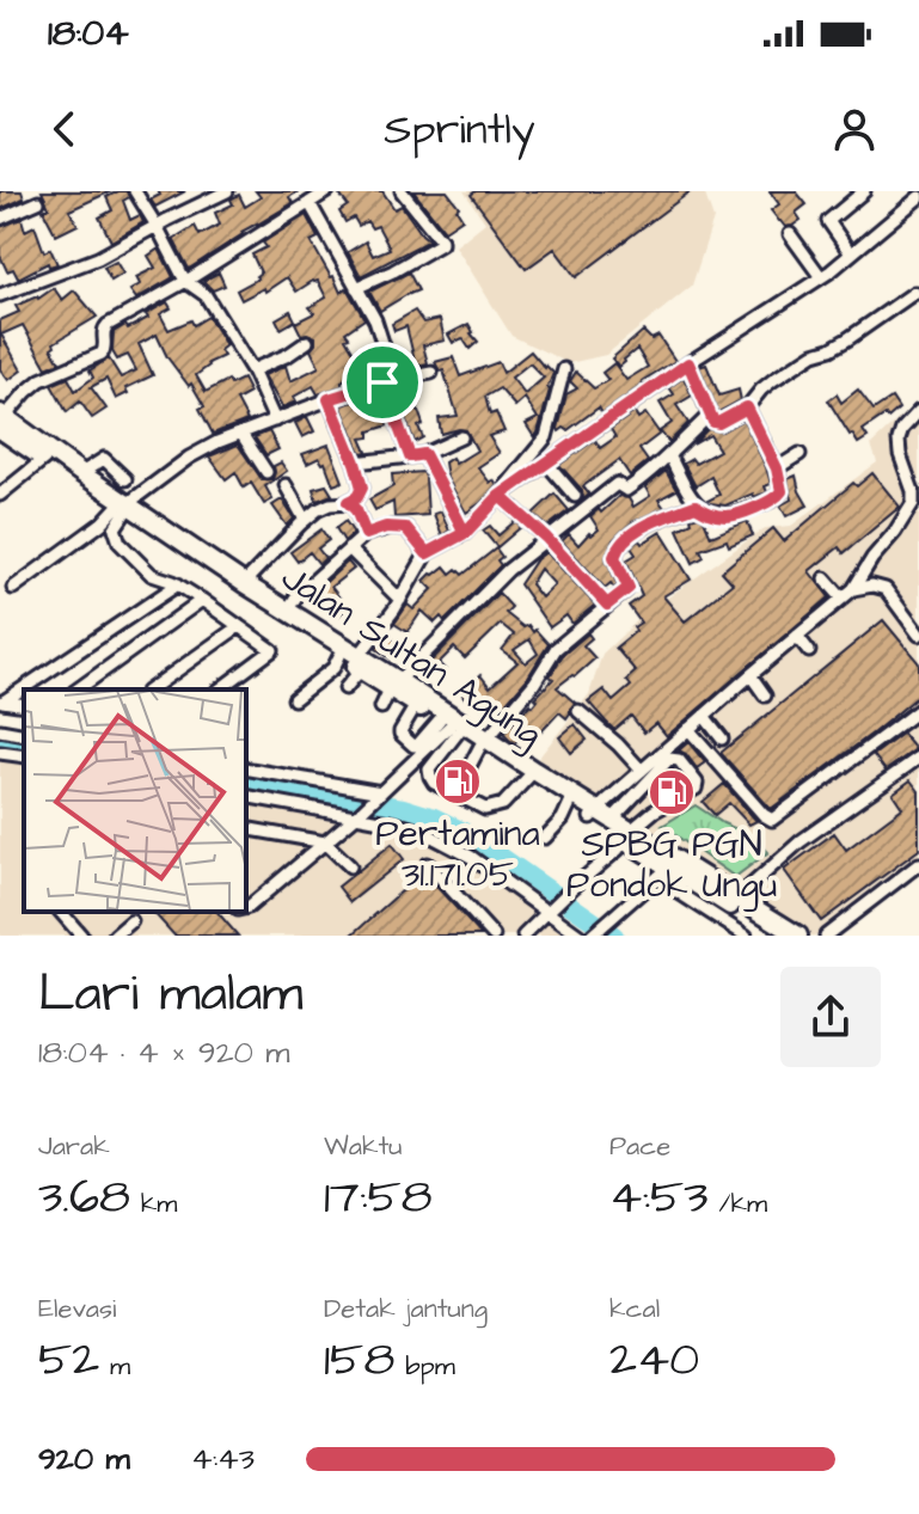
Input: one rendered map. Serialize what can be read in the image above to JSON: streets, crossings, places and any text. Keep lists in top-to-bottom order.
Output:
{
  "streets": {
    "highway": ["Jalan Sultan Agung"]
  },
  "places": {
    "fuel station": ["Pertamina 31.171.05", "SPBG PGN Pondok Ungu"]
  },
  "page": {
    "status": "18:04",
    "header": "Sprintly",
    "heading": ["Lari malam", "18:04 · 4 × 920 m"],
    "stats": [
      ["Jarak", "3.68 km"],
      ["Waktu", "17:58"],
      ["Pace", "4:53 /km"],
      ["Elevasi", "52 m"],
      ["Detak jantung", "158 bpm"],
      ["kcal", "240"]
    ],
    "list": [
      {
        "name": "920 m",
        "note": "4:43"
      }
    ]
  }
}
